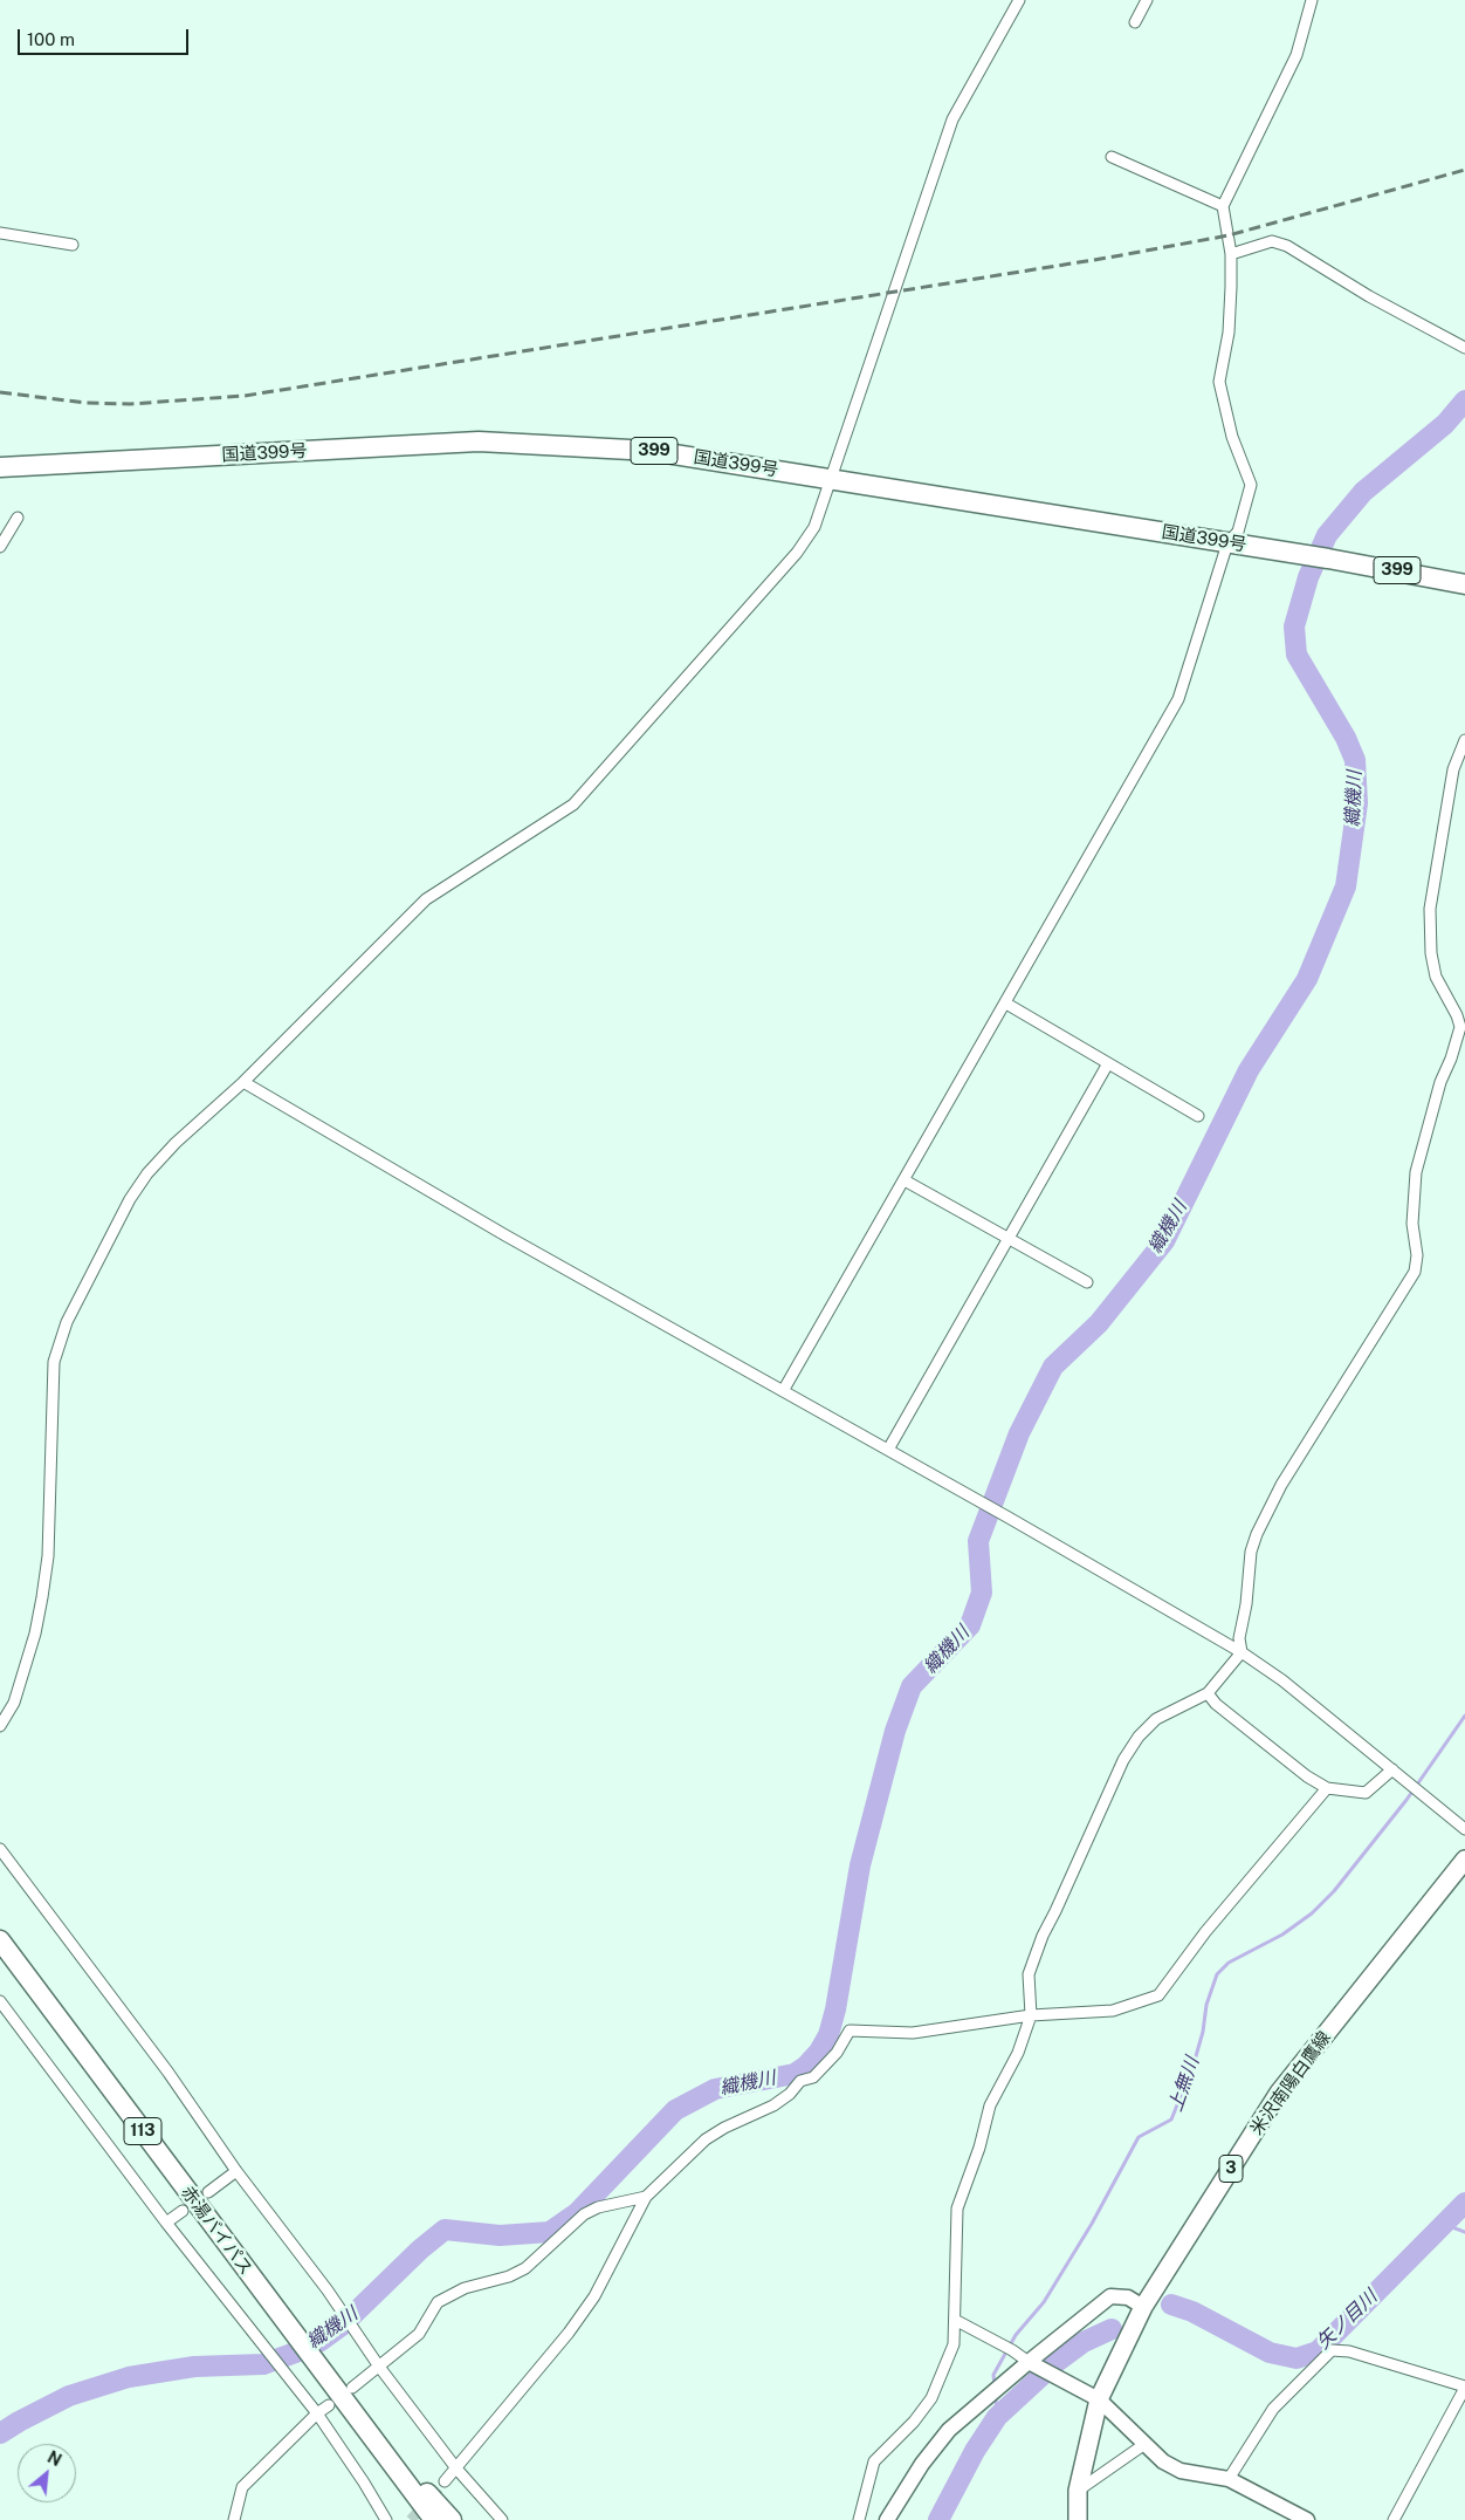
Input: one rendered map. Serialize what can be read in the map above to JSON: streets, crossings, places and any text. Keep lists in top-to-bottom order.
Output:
{
  "streets": {
    "highway": [
      "399",
      "国道399号",
      "113",
      "赤湯バイパス"
    ],
    "main road": ["米沢南陽白鷹線", "3"]
  },
  "water": ["織機川", "上無川", "矢ノ目川"],
  "scale_bar": "100 m",
  "north": "top right"
}
